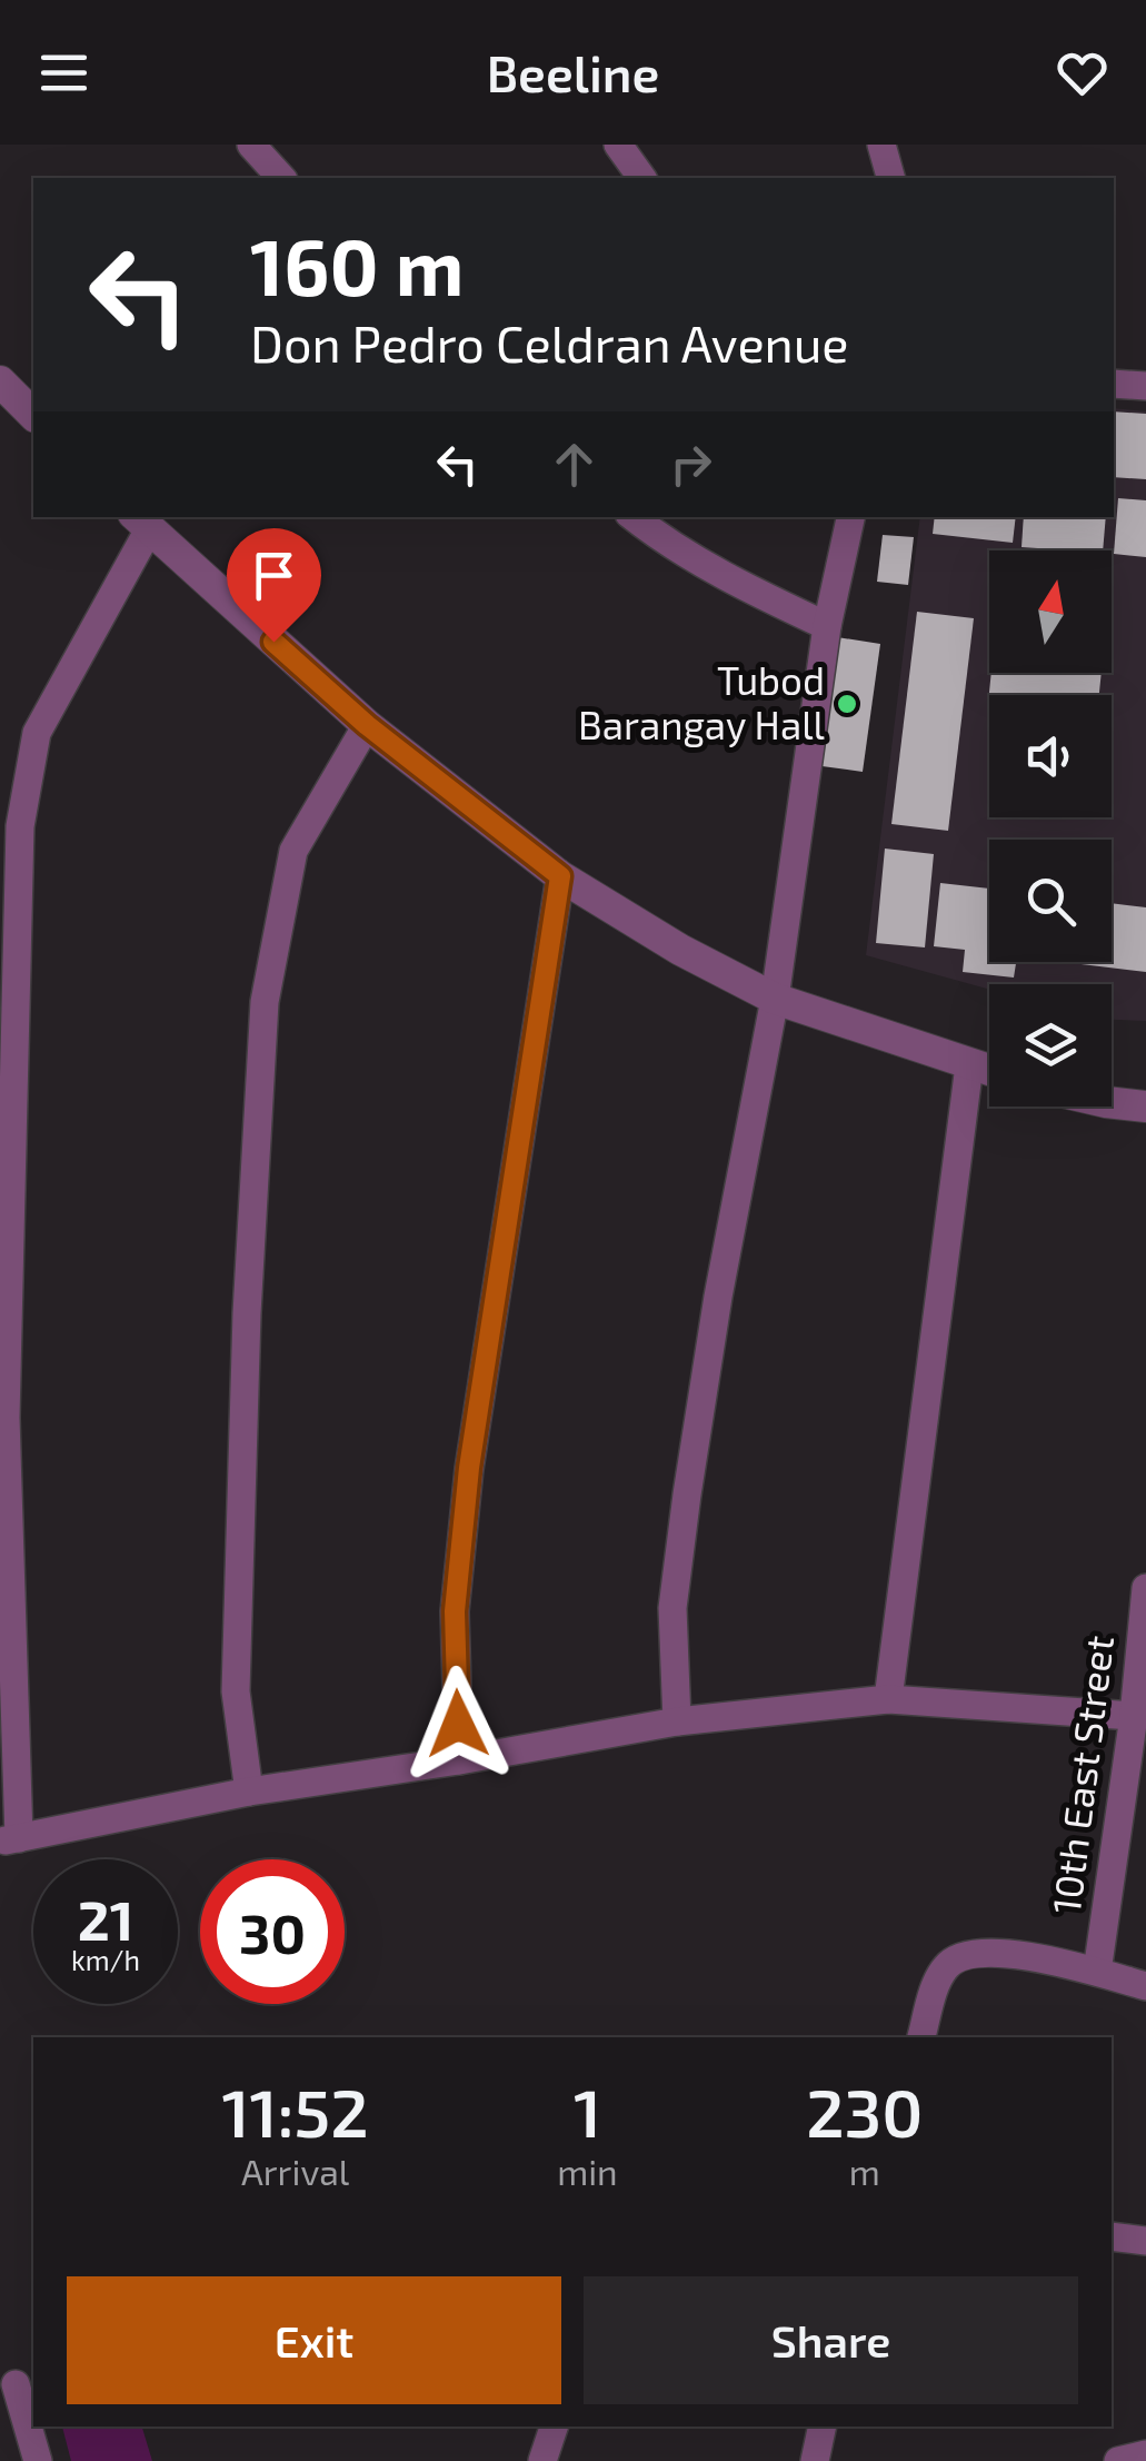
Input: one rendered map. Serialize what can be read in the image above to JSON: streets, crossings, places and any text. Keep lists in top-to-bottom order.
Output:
{
  "streets": {
    "street": ["10th East Street"]
  },
  "places": ["Tubod Barangay Hall"],
  "north": "top",
  "page": {
    "header": "Beeline",
    "turn": ["160 m", "Don Pedro Celdran Avenue"],
    "speed": "21 km/h",
    "limit": "30",
    "eta": [
      "11:52",
      "Arrival",
      "1",
      "min",
      "230",
      "m"
    ],
    "buttons": ["Exit", "Share"]
  }
}
